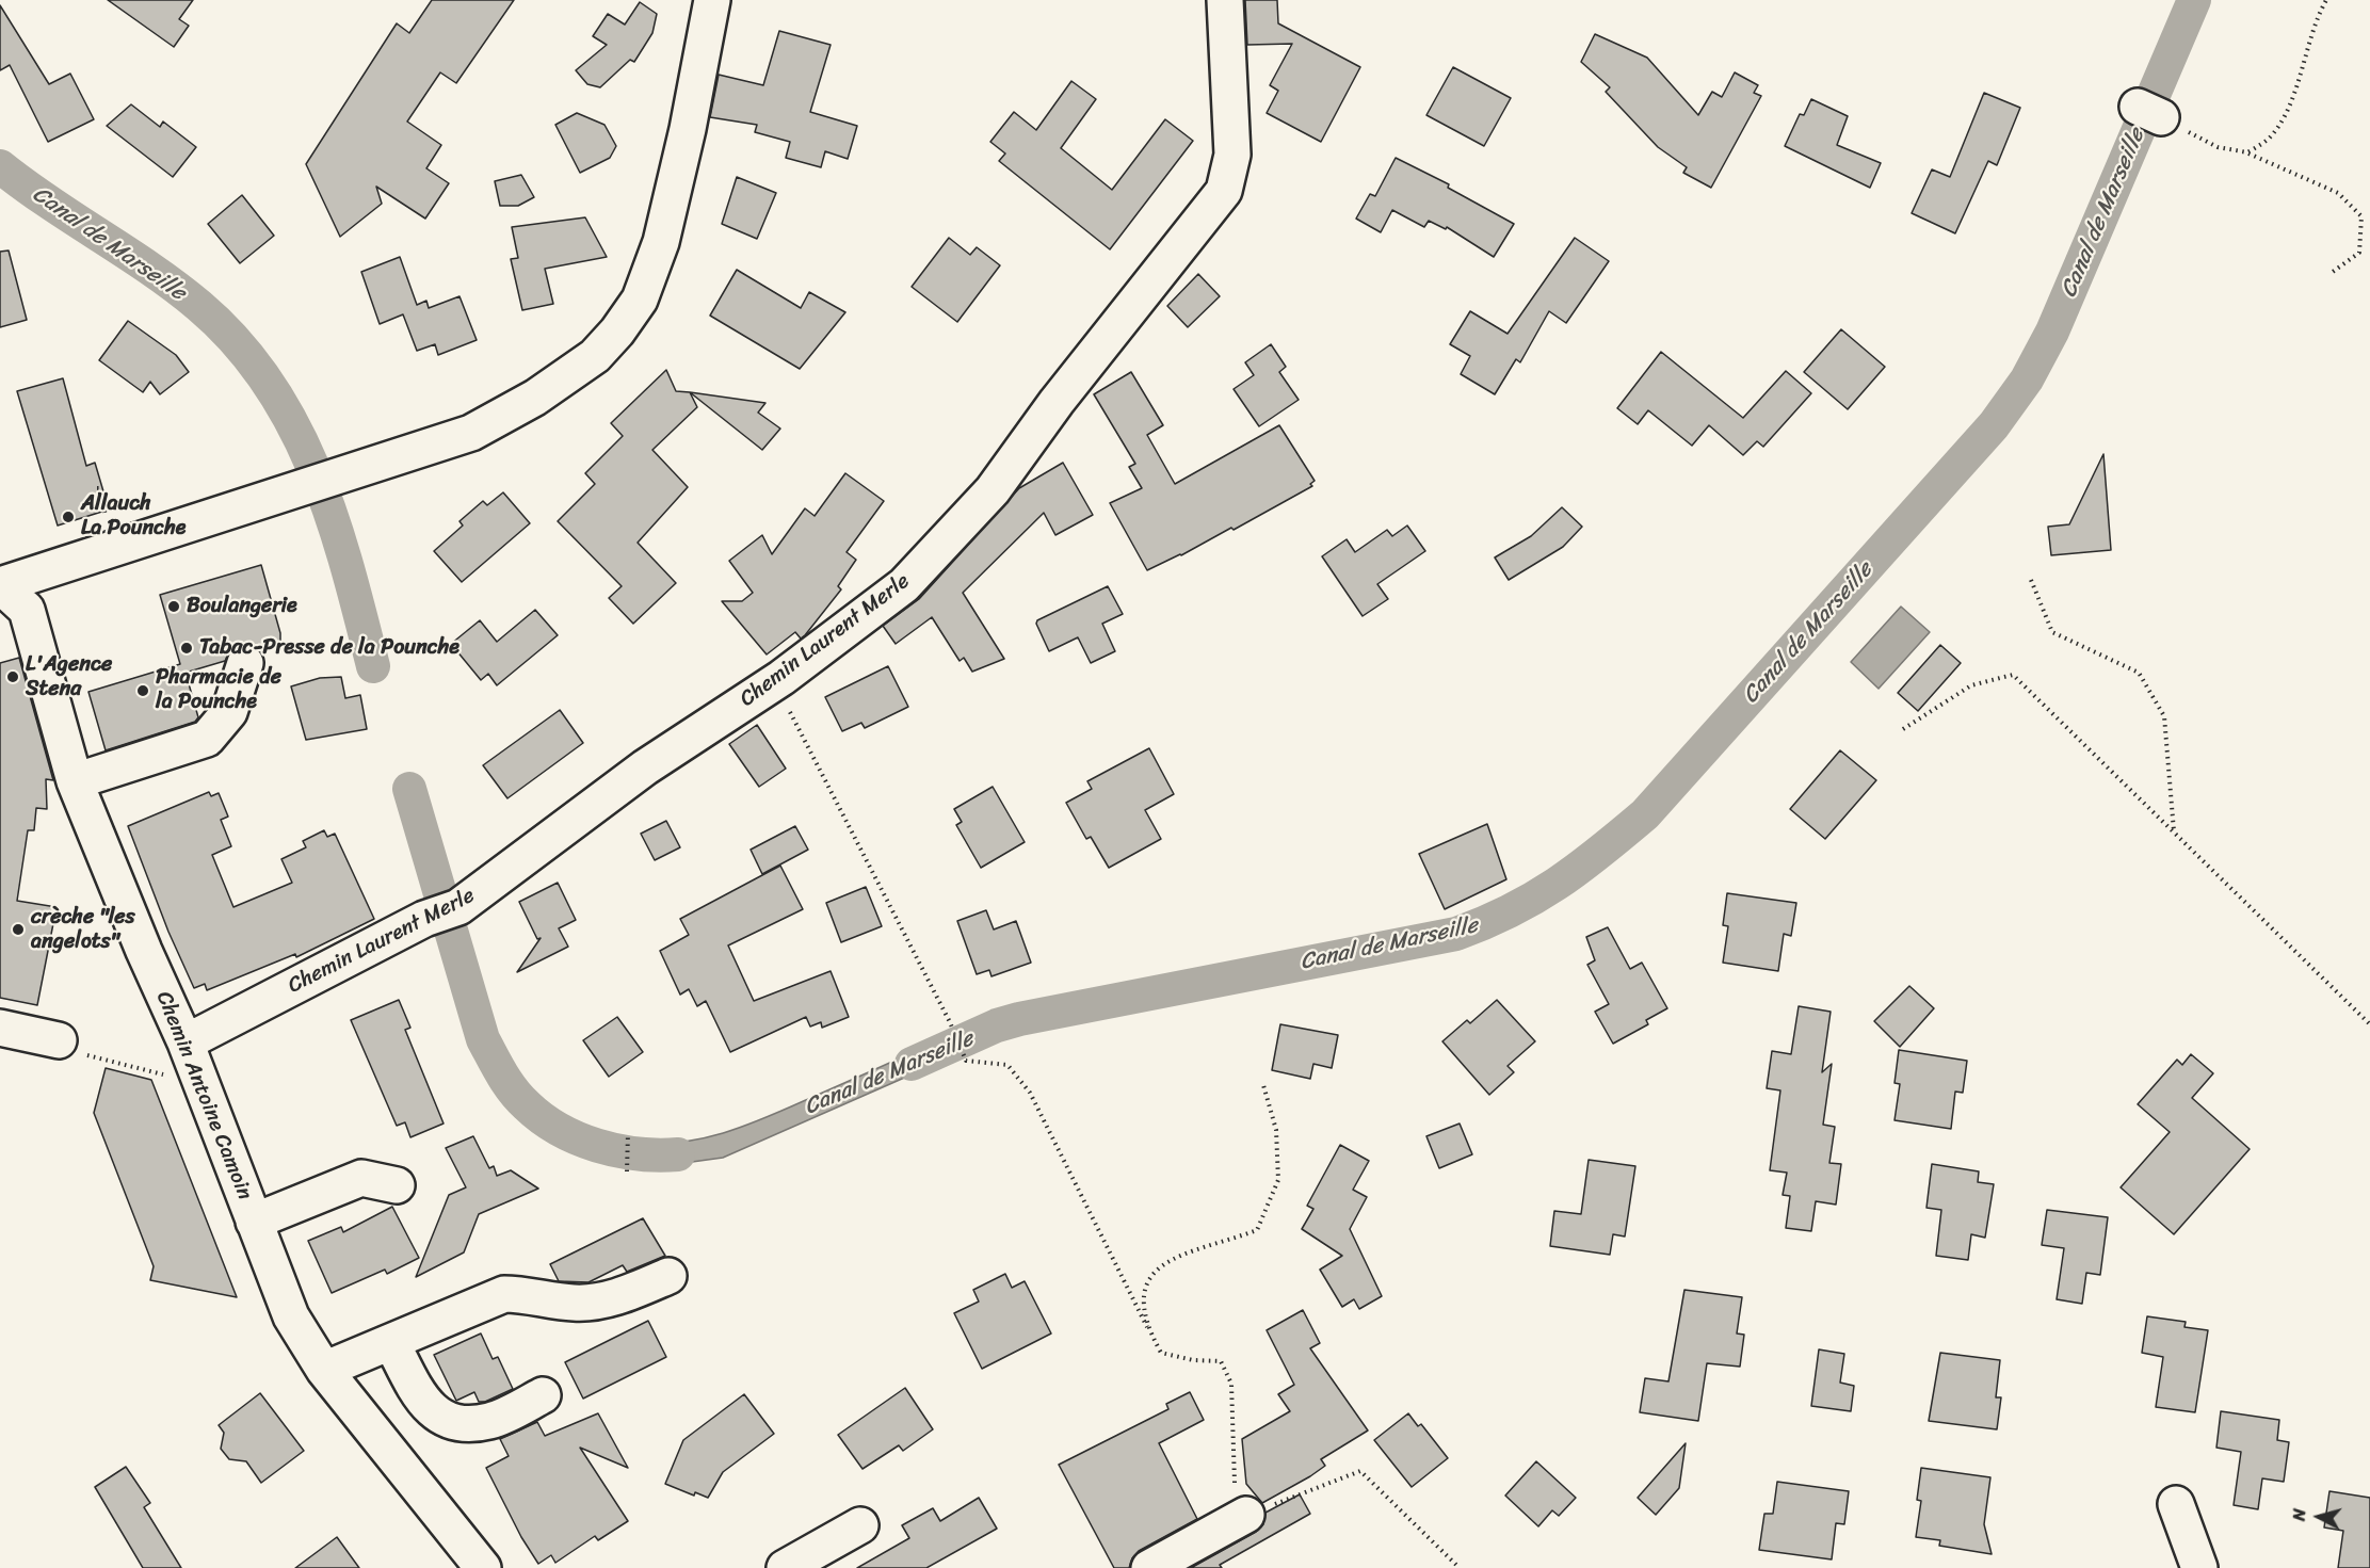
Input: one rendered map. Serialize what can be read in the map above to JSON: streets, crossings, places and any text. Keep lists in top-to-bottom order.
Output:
{
  "streets": {
    "street": ["Chemin Laurent Merle", "Chemin Antoine Camoin"]
  },
  "crossings": [
    ["Chemin Laurent Merle", "Chemin Antoine Camoin"]
  ],
  "water": ["Canal de Marseille"],
  "places": [
    "Allauch La Pounche",
    "Boulangerie",
    "Tabac-Presse de la Pounche",
    "L'Agence Stena",
    "Pharmacie de la Pounche",
    "crèche \"les angelots\""
  ],
  "north": "left"
}
